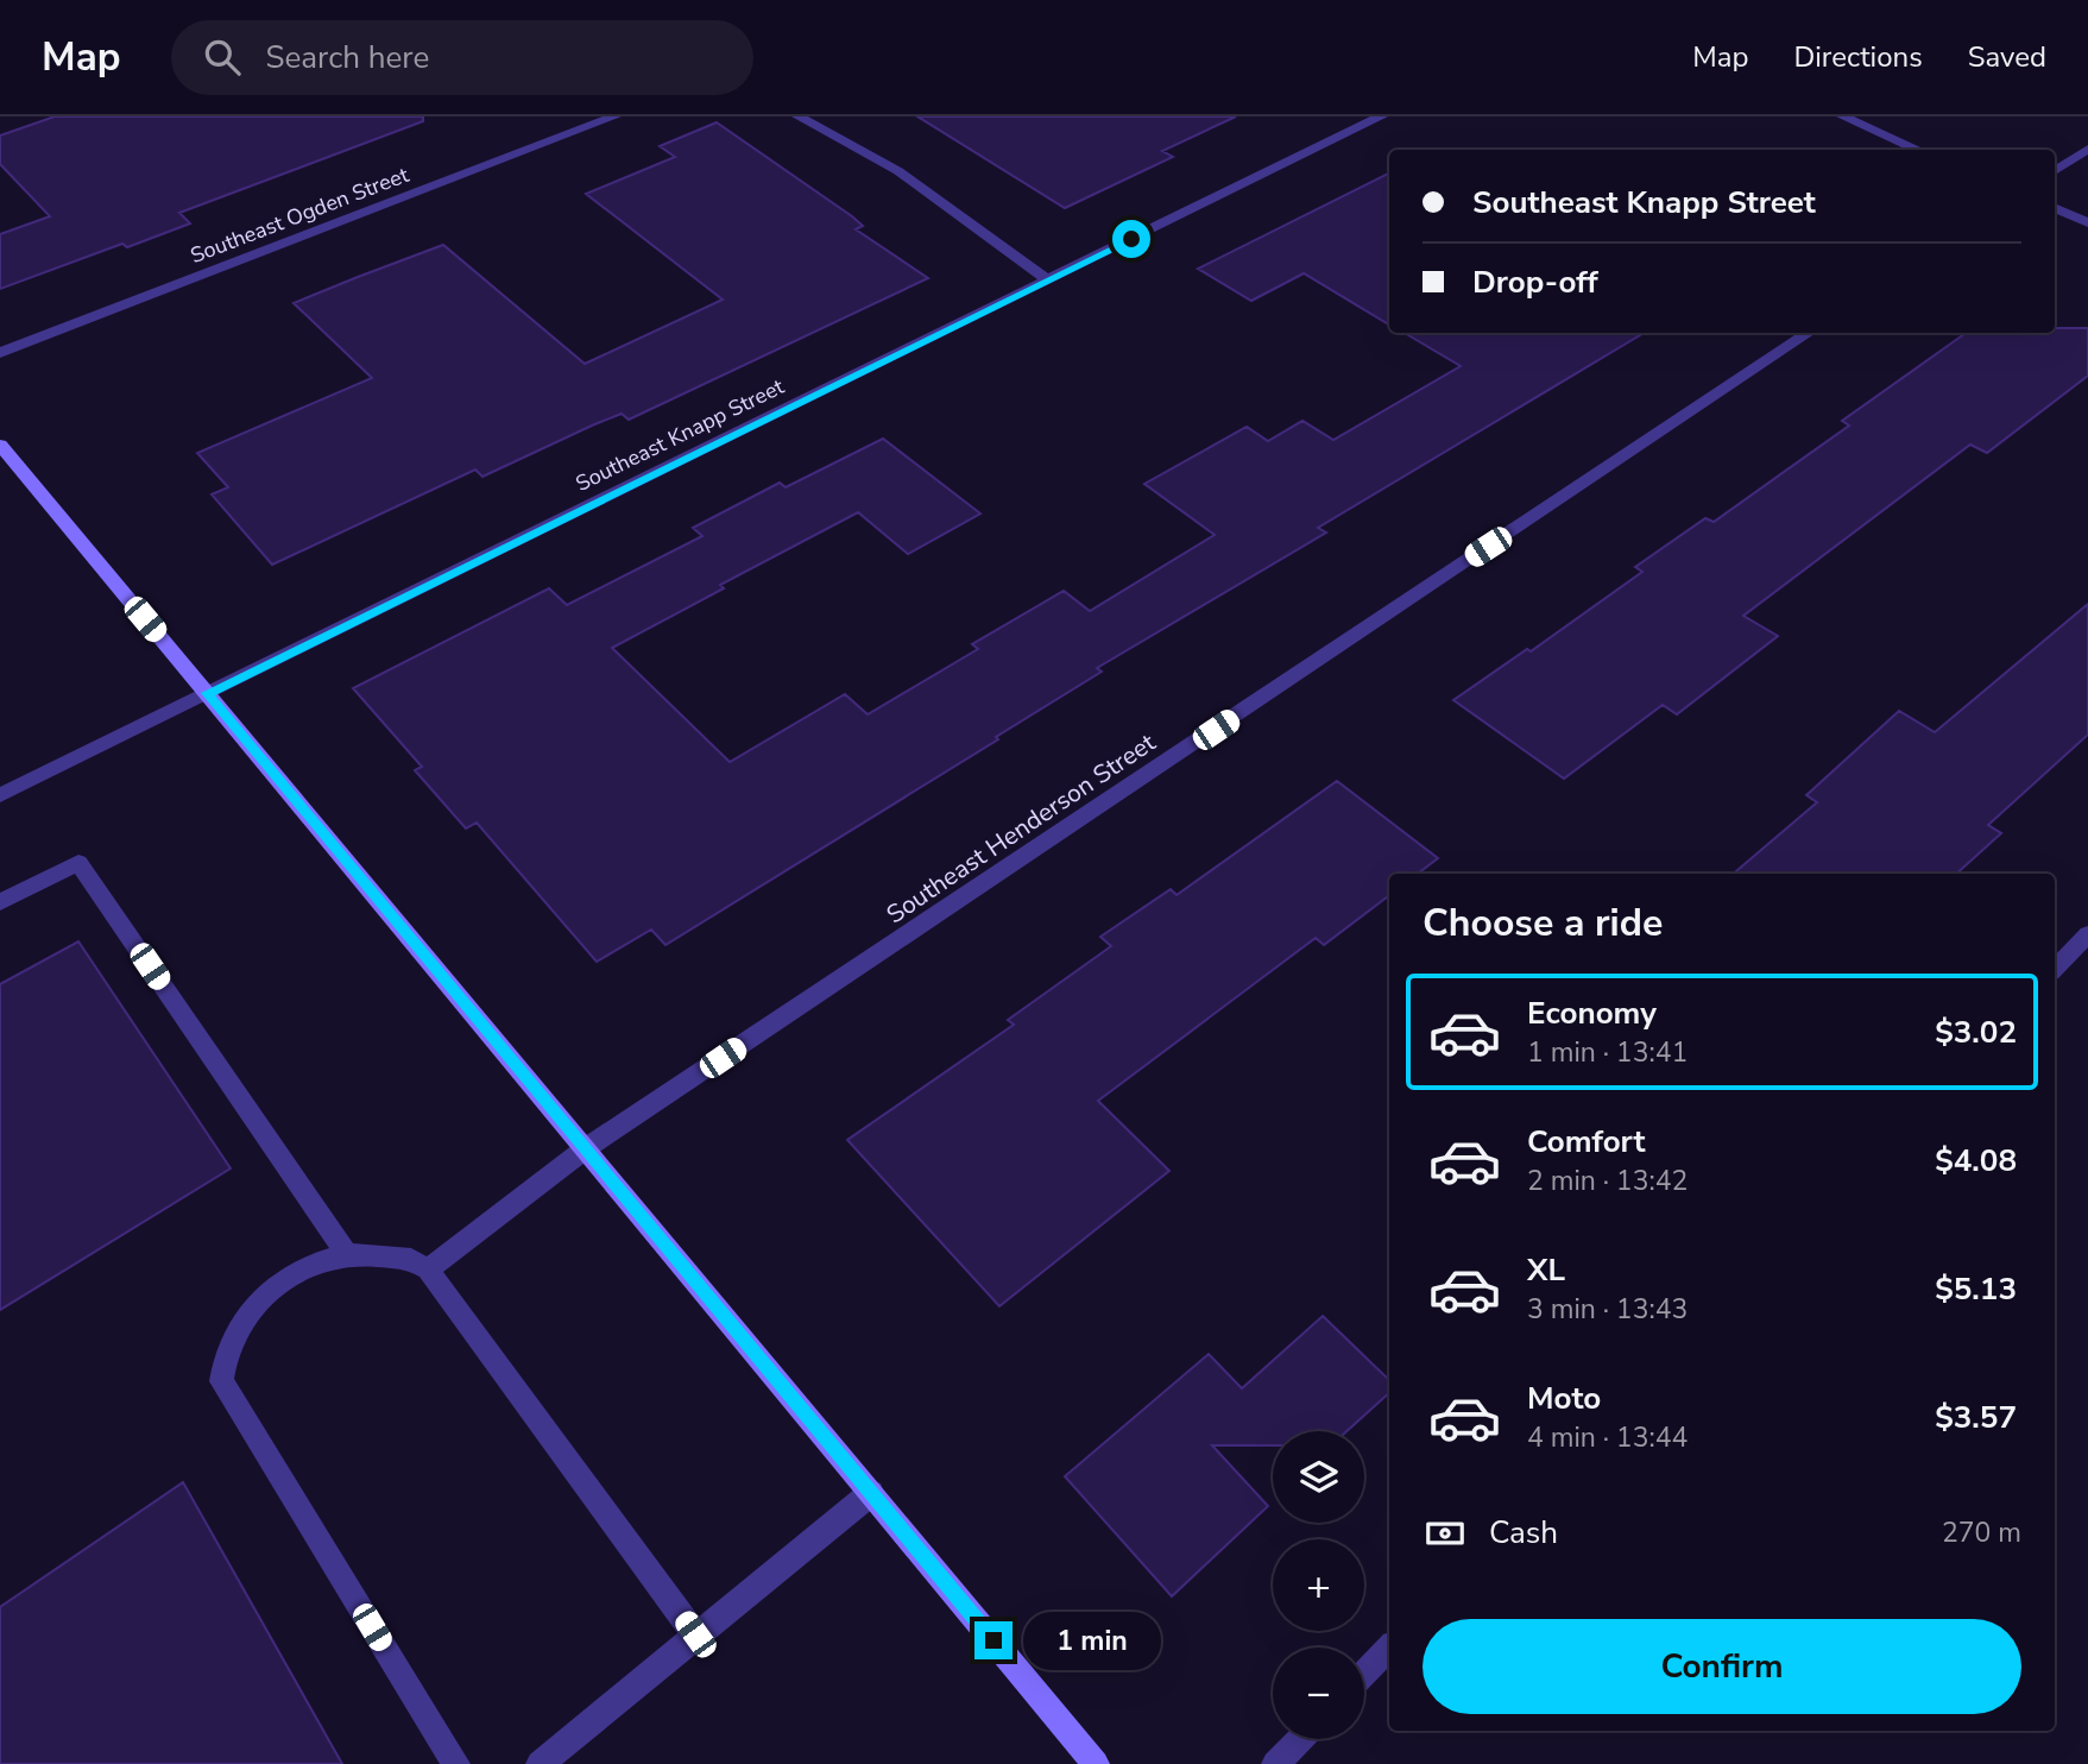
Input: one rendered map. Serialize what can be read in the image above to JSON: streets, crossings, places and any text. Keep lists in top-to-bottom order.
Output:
{
  "streets": {
    "street": ["Southeast Ogden Street", "Southeast Knapp Street", "Southeast Henderson Street"]
  },
  "page": {
    "header": "Map",
    "search": "Search here",
    "nav": ["Map", "Directions", "Saved"],
    "banner": ["Southeast Knapp Street", "Drop-off"],
    "heading": "Choose a ride",
    "list": [
      {
        "name": "Economy",
        "note": "1 min · 13:41",
        "value": "$3.02"
      },
      {
        "name": "Comfort",
        "note": "2 min · 13:42",
        "value": "$4.08"
      },
      {
        "name": "XL",
        "note": "3 min · 13:43",
        "value": "$5.13"
      },
      {
        "name": "Moto",
        "note": "4 min · 13:44",
        "value": "$3.57"
      }
    ],
    "map_buttons": ["+", "−"],
    "pay": ["Cash", "270 m"],
    "buttons": "Confirm",
    "bubble": "1 min"
  }
}
